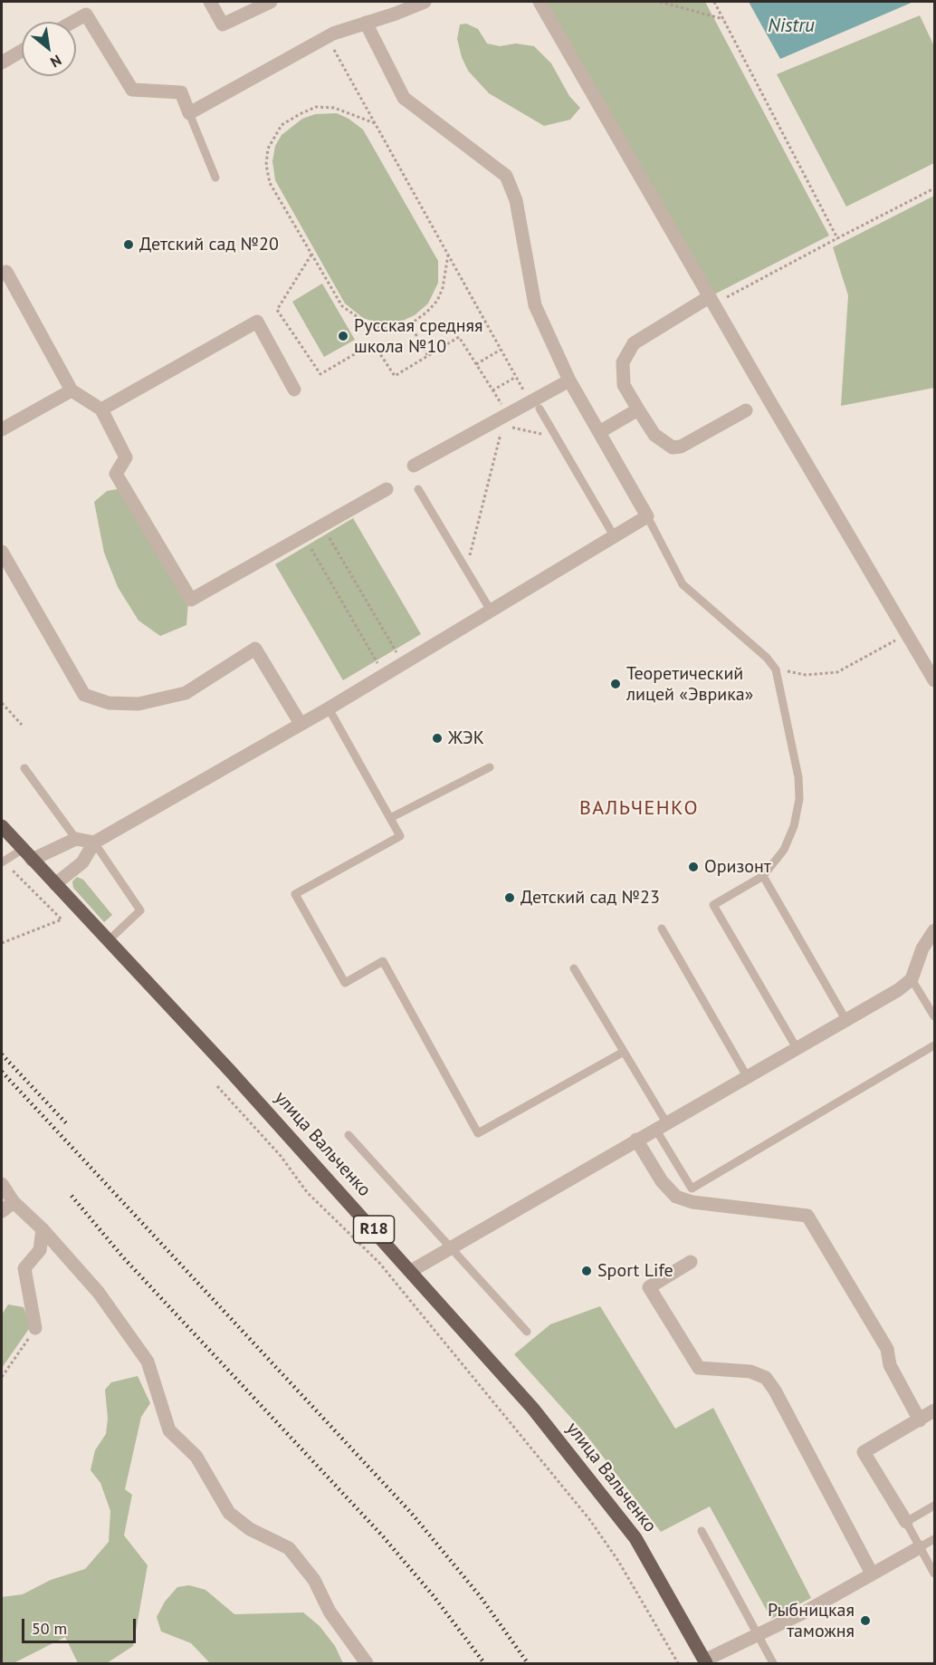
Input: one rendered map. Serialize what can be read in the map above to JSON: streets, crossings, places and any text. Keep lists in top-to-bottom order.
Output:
{
  "streets": {
    "main road": ["улица Вальченко", "R18"]
  },
  "districts": ["ВАЛЬЧЕНКО"],
  "water": ["Nistru"],
  "places": [
    "Детский сад №20",
    "Русская средняя школа №10",
    "Теоретический лицей «Эврика»",
    "ЖЭК",
    "Оризонт",
    "Детский сад №23",
    "Sport Life",
    "Рыбницкая таможня"
  ],
  "scale_bar": "50 m",
  "north": "bottom right"
}
